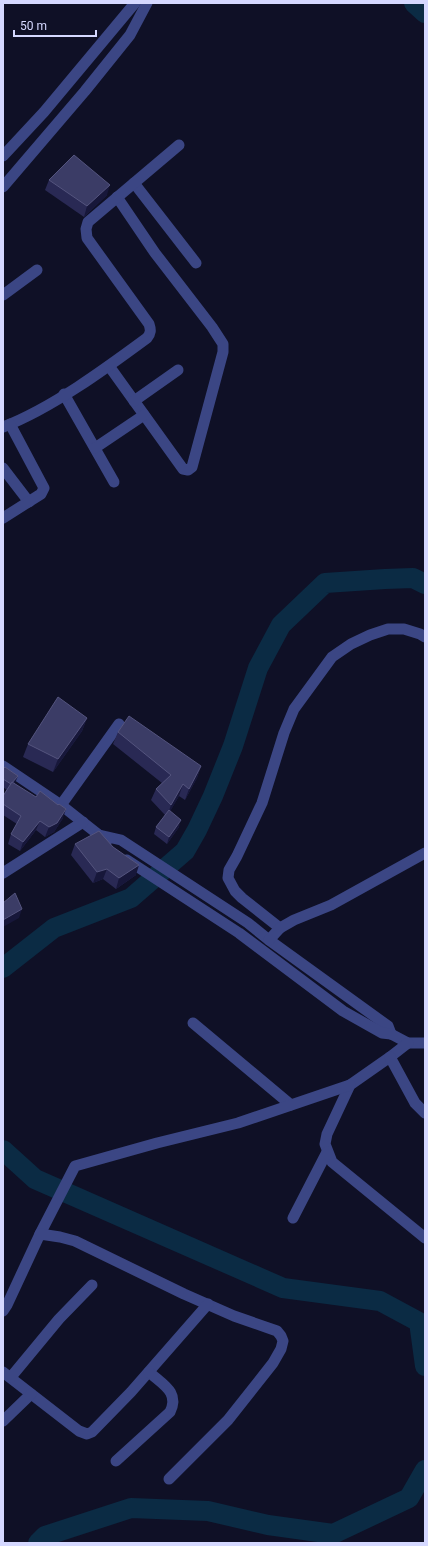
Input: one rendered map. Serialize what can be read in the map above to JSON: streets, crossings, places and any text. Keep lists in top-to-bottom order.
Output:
{
  "scale_bar": "50 m"
}
